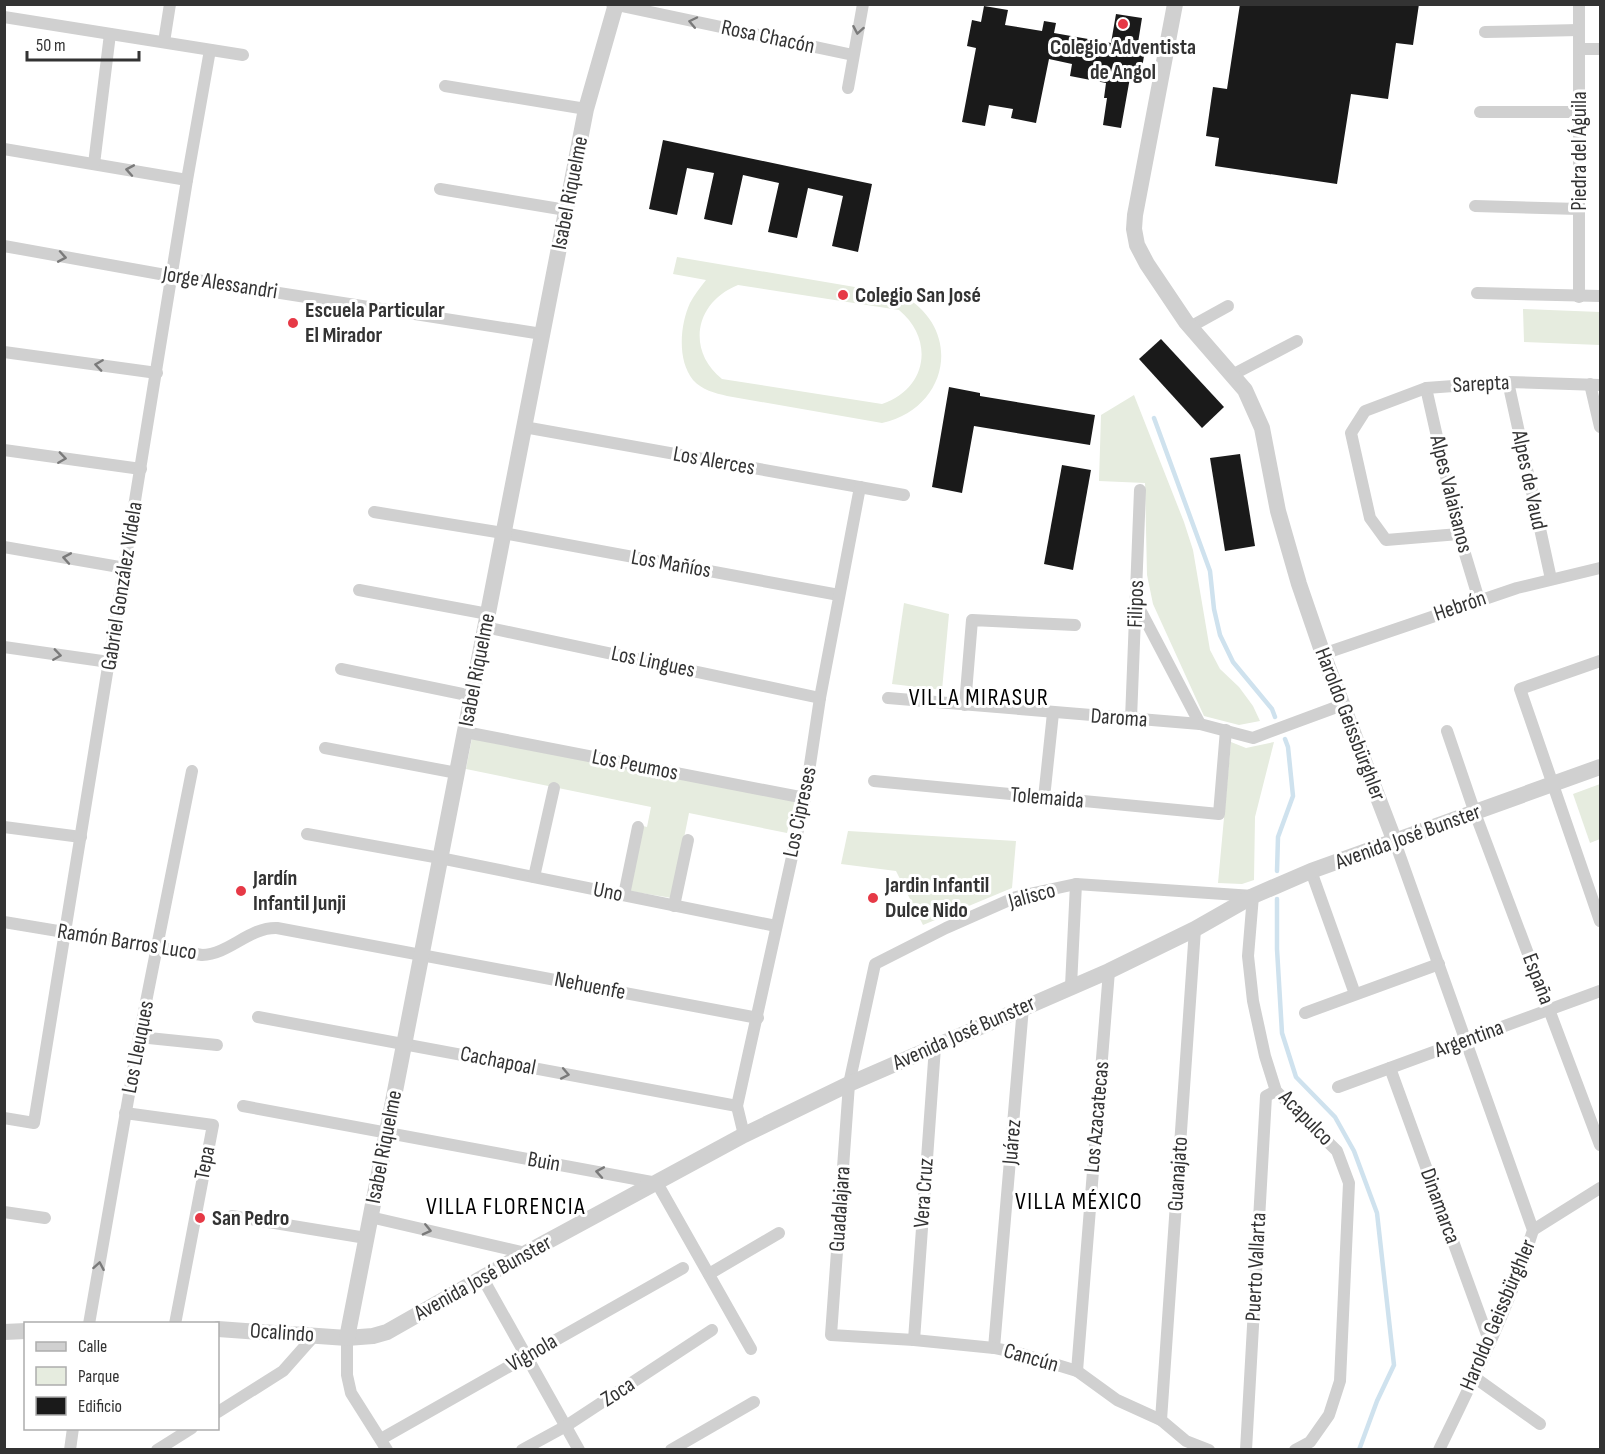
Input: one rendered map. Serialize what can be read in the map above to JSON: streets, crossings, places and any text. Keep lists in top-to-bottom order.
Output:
{
  "streets": {
    "street": [
      "Rosa Chacón",
      "Piedra del Águila",
      "Isabel Riquelme",
      "Jorge Alessandri",
      "Sarepta",
      "Los Alerces",
      "Alpes de Vaud",
      "Alpes Valaisanos",
      "Los Mañíos",
      "Gabriel González Videla",
      "Filipos",
      "Hebrón",
      "Los Lingues",
      "Daroma",
      "Haroldo Geissbürghler",
      "Los Peumos",
      "Tolemaida",
      "Los Cipreses",
      "Avenida José Bunster",
      "Uno",
      "Jalisco",
      "Ramón Barros Luco",
      "España",
      "Nehuenfe",
      "Argentina",
      "Los Lleuques",
      "Cachapoal",
      "Los Azacatecas",
      "Acapulco",
      "Juárez",
      "Buin",
      "Tepa",
      "Guanajato",
      "Vera Cruz",
      "Dinamarca",
      "Guadalajara",
      "Puerto Vallarta",
      "Ocalindo",
      "Vignola",
      "Cancún",
      "Zoca"
    ]
  },
  "crossings": [
    ["Rosa Chacón", "Isabel Riquelme"],
    ["Isabel Riquelme", "Jorge Alessandri"],
    ["Isabel Riquelme", "Los Alerces"],
    ["Isabel Riquelme", "Los Mañíos"],
    ["Isabel Riquelme", "Los Lingues"],
    ["Isabel Riquelme", "Los Peumos"],
    ["Isabel Riquelme", "Avenida José Bunster"],
    ["Isabel Riquelme", "Uno"],
    ["Isabel Riquelme", "Ramón Barros Luco"],
    ["Isabel Riquelme", "Nehuenfe"],
    ["Isabel Riquelme", "Cachapoal"],
    ["Isabel Riquelme", "Buin"],
    ["Isabel Riquelme", "Ocalindo"],
    ["Jorge Alessandri", "Gabriel González Videla"],
    ["Sarepta", "Alpes de Vaud"],
    ["Sarepta", "Alpes Valaisanos"],
    ["Los Alerces", "Los Cipreses"],
    ["Alpes de Vaud", "Hebrón"],
    ["Alpes Valaisanos", "Hebrón"],
    ["Los Mañíos", "Los Cipreses"],
    ["Gabriel González Videla", "Ramón Barros Luco"],
    ["Filipos", "Daroma"],
    ["Hebrón", "Haroldo Geissbürghler"],
    ["Los Lingues", "Los Cipreses"],
    ["Daroma", "Haroldo Geissbürghler"],
    ["Daroma", "Tolemaida"],
    ["Haroldo Geissbürghler", "Avenida José Bunster"],
    ["Haroldo Geissbürghler", "Argentina"],
    ["Haroldo Geissbürghler", "Dinamarca"],
    ["Los Peumos", "Los Cipreses"],
    ["Los Cipreses", "Avenida José Bunster"],
    ["Los Cipreses", "Uno"],
    ["Los Cipreses", "Nehuenfe"],
    ["Los Cipreses", "Cachapoal"],
    ["Avenida José Bunster", "Jalisco"],
    ["Avenida José Bunster", "España"],
    ["Avenida José Bunster", "Los Azacatecas"],
    ["Avenida José Bunster", "Acapulco"],
    ["Avenida José Bunster", "Juárez"],
    ["Avenida José Bunster", "Buin"],
    ["Avenida José Bunster", "Guanajato"],
    ["Avenida José Bunster", "Vera Cruz"],
    ["Avenida José Bunster", "Guadalajara"],
    ["Avenida José Bunster", "Ocalindo"],
    ["Jalisco", "Acapulco"],
    ["Jalisco", "Guadalajara"],
    ["Ramón Barros Luco", "Nehuenfe"],
    ["Ramón Barros Luco", "Los Lleuques"],
    ["España", "Argentina"],
    ["Argentina", "Dinamarca"],
    ["Los Lleuques", "Tepa"],
    ["Los Azacatecas", "Cancún"],
    ["Acapulco", "Puerto Vallarta"],
    ["Juárez", "Cancún"],
    ["Guanajato", "Cancún"],
    ["Vera Cruz", "Cancún"],
    ["Guadalajara", "Cancún"]
  ],
  "one_way": ["Rosa Chacón", "Los Lleuques", "Cachapoal"],
  "districts": ["VILLA MIRASUR", "VILLA MÉXICO", "VILLA FLORENCIA"],
  "places": [
    "Colegio Adventista de Angol",
    "Colegio San José",
    "Escuela Particular El Mirador",
    "Jardín Infantil Junji",
    "Jardin Infantil Dulce Nido",
    "San Pedro"
  ],
  "legend": ["Calle", "Parque", "Edificio"],
  "scale_bar": "50 m"
}
